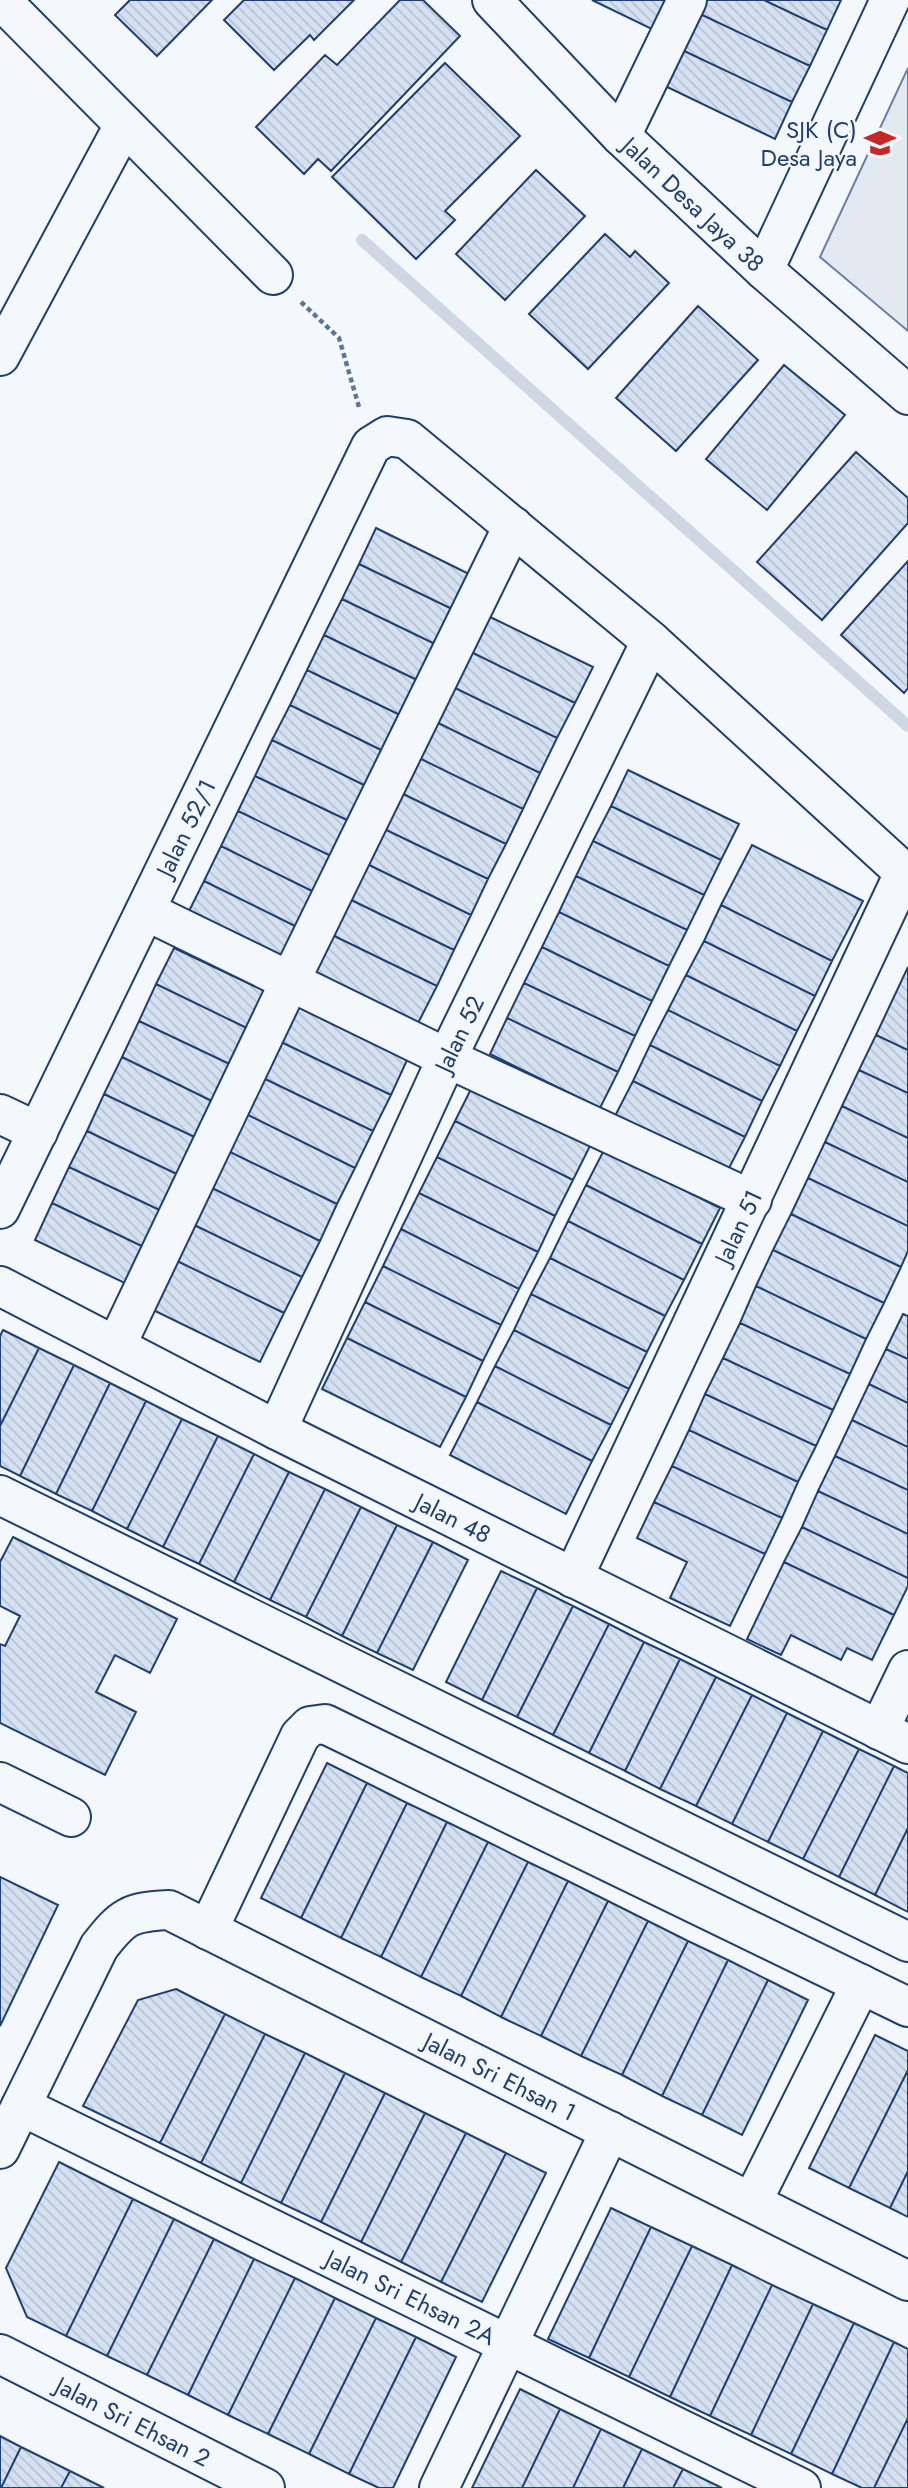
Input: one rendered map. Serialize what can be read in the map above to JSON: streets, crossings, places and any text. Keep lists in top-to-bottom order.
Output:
{
  "streets": {
    "street": [
      "Jalan Desa Jaya 38",
      "Jalan 52/1",
      "Jalan 52",
      "Jalan 51",
      "Jalan 48",
      "Jalan Sri Ehsan 1",
      "Jalan Sri Ehsan 2A",
      "Jalan Sri Ehsan 2"
    ]
  },
  "crossings": [
    ["Jalan 52", "Jalan 48"],
    ["Jalan 51", "Jalan 48"],
    ["Jalan Sri Ehsan 1", "Jalan Sri Ehsan 2A"]
  ],
  "places": {
    "school or university": ["SJK (C) Desa Jaya"]
  }
}
